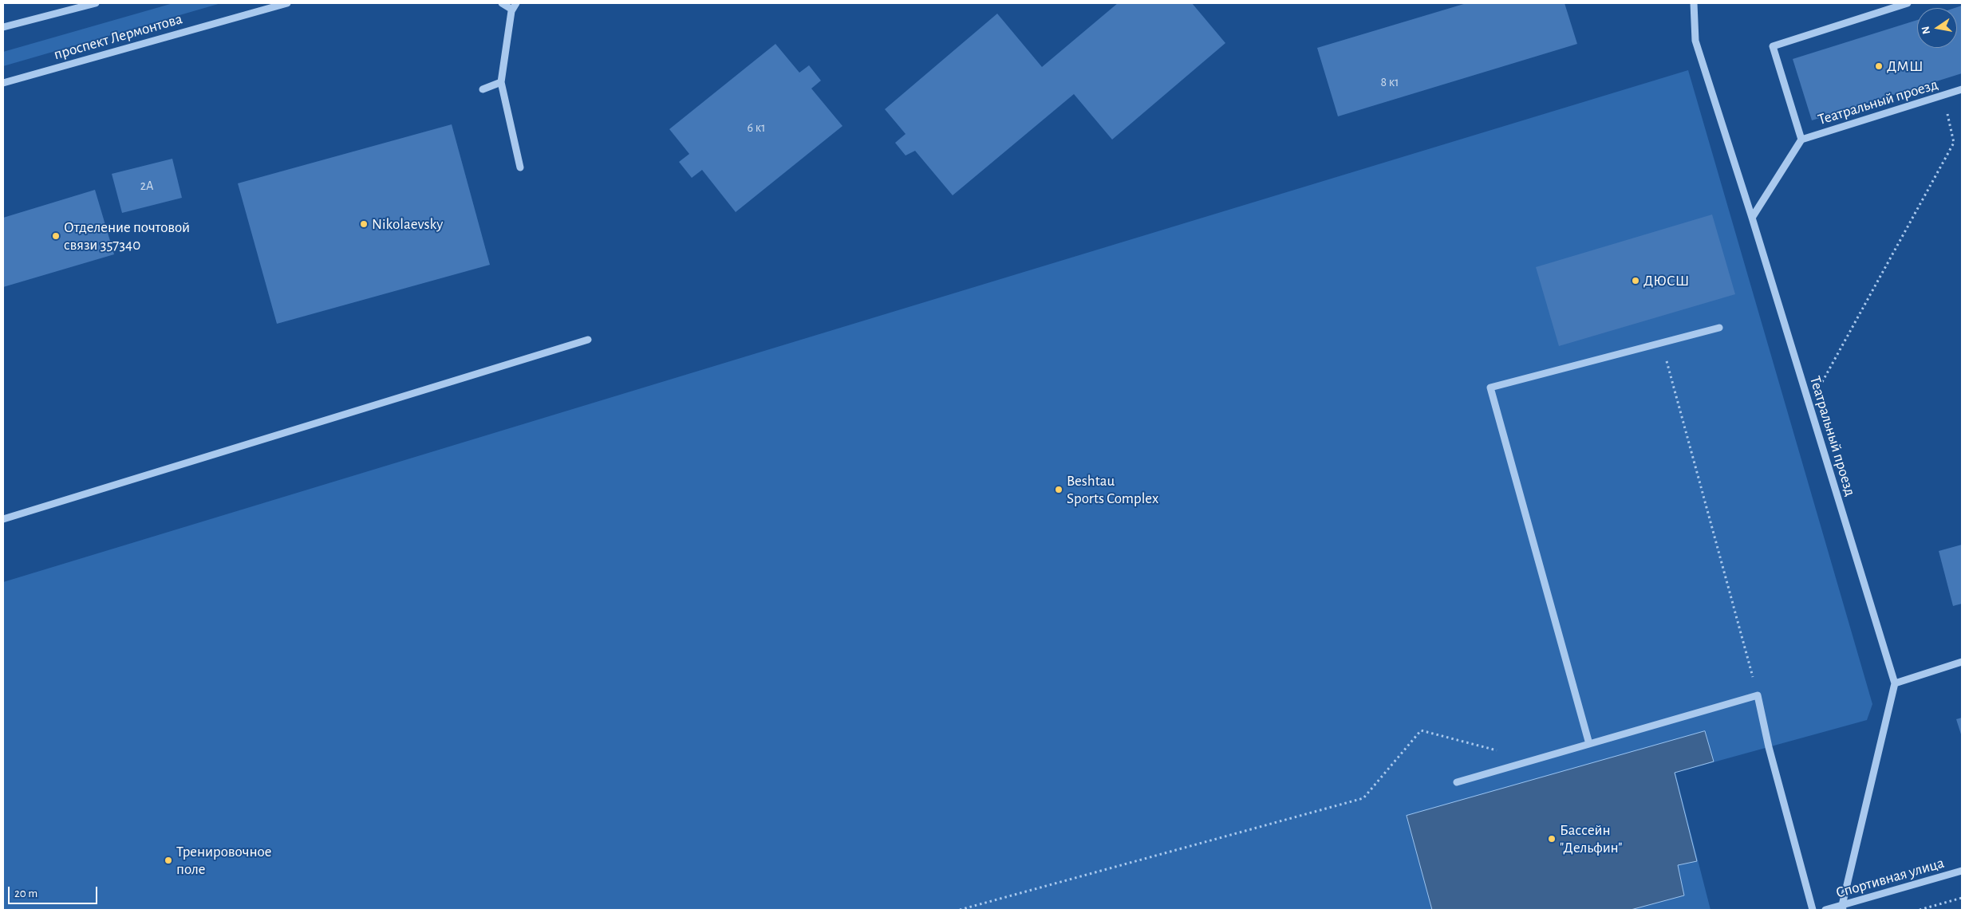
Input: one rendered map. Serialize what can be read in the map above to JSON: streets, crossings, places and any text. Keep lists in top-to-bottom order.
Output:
{
  "streets": {
    "street": ["проспект Лермонтова", "Театральный проезд", "Спортивная улица"]
  },
  "places": [
    "ДМШ",
    "Nikolaevsky",
    "Отделение почтовой связи 357340",
    "ДЮСШ",
    "Beshtau Sports Complex",
    "Бассейн \"Дельфин\"",
    "Тренировочное поле"
  ],
  "house_numbers": ["8 к1", "6 к1", "2А"],
  "scale_bar": "20 m",
  "north": "left"
}
